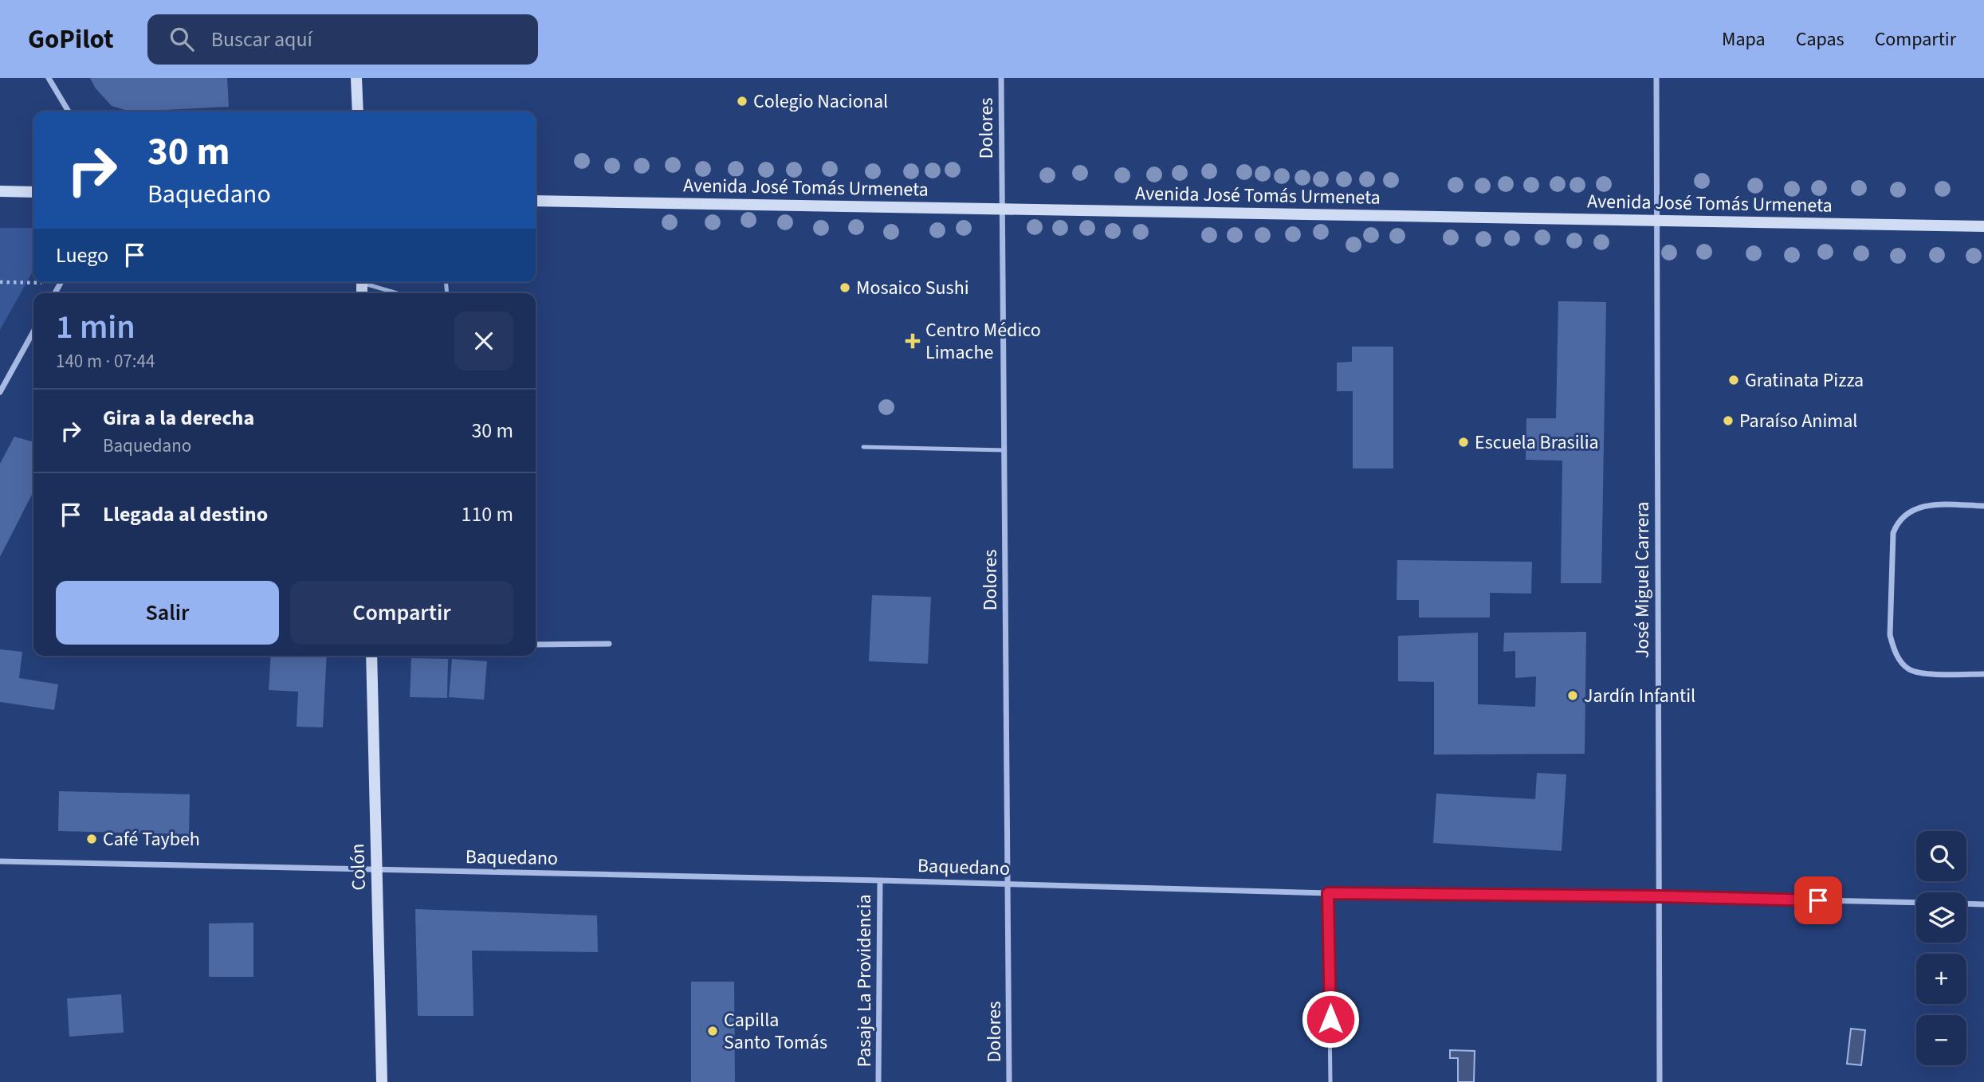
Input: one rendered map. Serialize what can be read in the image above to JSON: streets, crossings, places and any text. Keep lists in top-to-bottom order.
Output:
{
  "streets": {
    "street": [
      "Dolores",
      "Avenida José Tomás Urmeneta",
      "José Miguel Carrera",
      "Baquedano",
      "Colón",
      "Pasaje La Providencia"
    ]
  },
  "crossings": [
    ["Dolores", "Avenida José Tomás Urmeneta"],
    ["Dolores", "Baquedano"],
    ["Avenida José Tomás Urmeneta", "José Miguel Carrera"],
    ["José Miguel Carrera", "Baquedano"],
    ["Baquedano", "Colón"],
    ["Baquedano", "Pasaje La Providencia"]
  ],
  "places": {
    "other": [
      "Colegio Nacional",
      "Mosaico Sushi",
      "Gratinata Pizza",
      "Paraíso Animal",
      "Escuela Brasilia",
      "Jardín Infantil",
      "Café Taybeh",
      "Capilla Santo Tomás"
    ],
    "health": ["Centro Médico Limache"]
  },
  "page": {
    "header": "GoPilot",
    "search": "Buscar aquí",
    "nav": ["Mapa", "Capas", "Compartir"],
    "turn": ["30 m", "Baquedano"],
    "then": "Luego",
    "heading": ["1 min", "140 m · 07:44"],
    "list": [
      {
        "name": "Gira a la derecha",
        "note": "Baquedano",
        "value": "30 m"
      },
      {
        "name": "Llegada al destino",
        "value": "110 m"
      }
    ],
    "buttons": ["Salir", "Compartir"],
    "map_buttons": ["+", "−"]
  }
}
